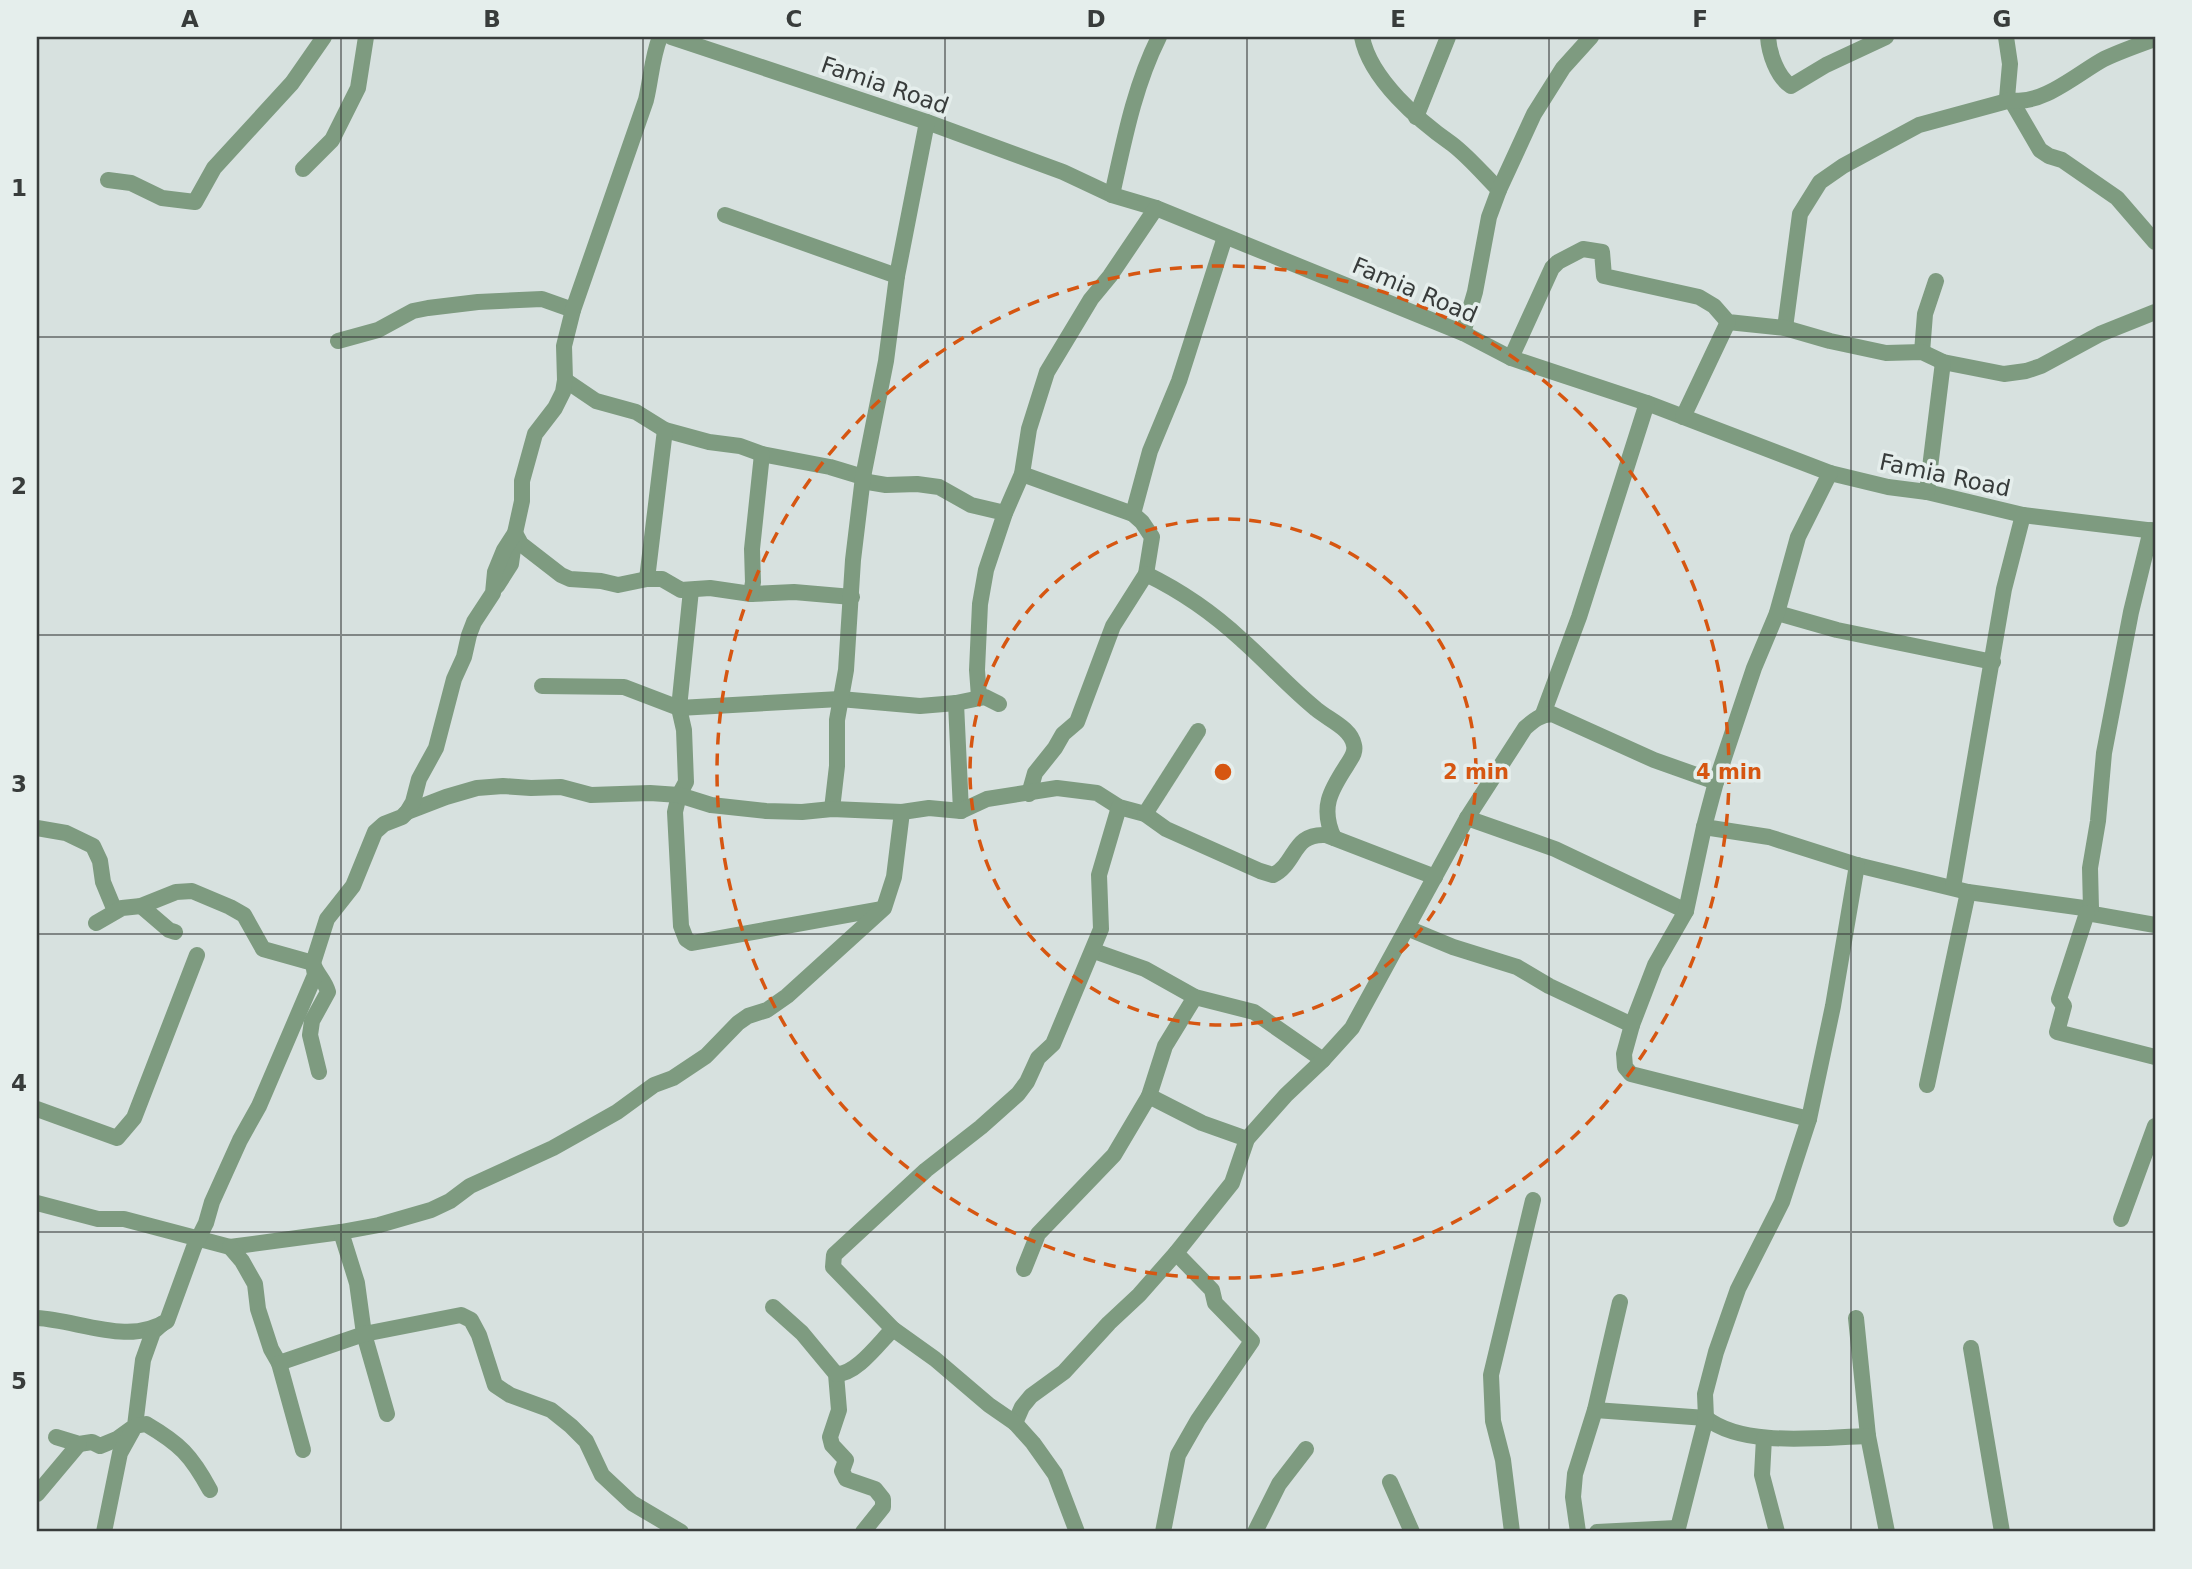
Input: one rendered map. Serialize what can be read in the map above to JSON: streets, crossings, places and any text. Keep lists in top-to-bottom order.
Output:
{
  "streets": {
    "street": ["Famia Road"]
  },
  "grid": {
    "columns": [
      "A",
      "B",
      "C",
      "D",
      "E",
      "F",
      "G"
    ],
    "rows": [
      "1",
      "2",
      "3",
      "4",
      "5"
    ]
  },
  "rings": ["2 min", "4 min"]
}
